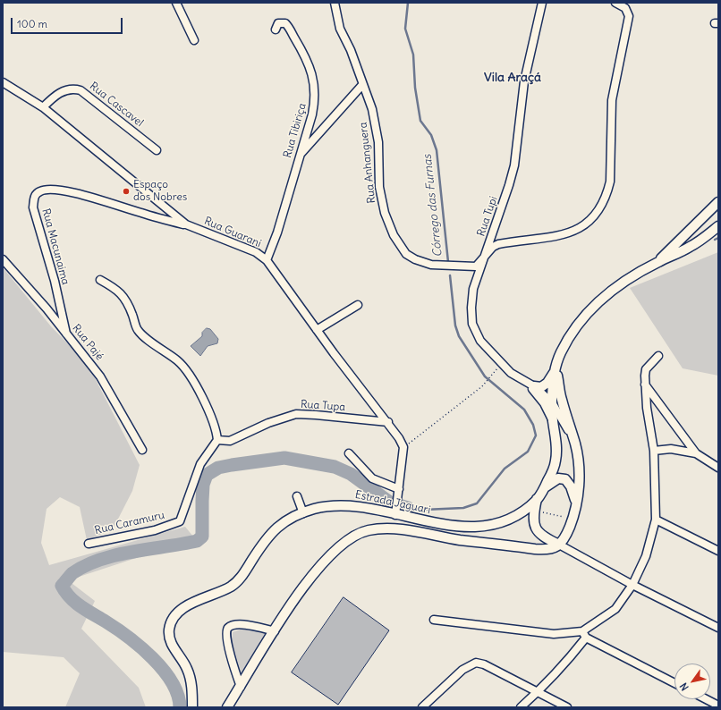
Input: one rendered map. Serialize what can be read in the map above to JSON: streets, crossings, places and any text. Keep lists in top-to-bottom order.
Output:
{
  "streets": {
    "main road": ["Estrada Jaguari"],
    "street": [
      "Rua Cascavel",
      "Rua Tibiriça",
      "Rua Anhanguera",
      "Rua Tupi",
      "Rua Guarani",
      "Rua Macunaima",
      "Rua Pajé",
      "Rua Tupa",
      "Rua Caramuru"
    ]
  },
  "crossings": [
    ["Rua Cascavel", "Rua Guarani"],
    ["Rua Tibiriça", "Rua Guarani"],
    ["Rua Anhanguera", "Rua Tupi"],
    ["Rua Tupi", "Estrada Jaguari"],
    ["Rua Guarani", "Rua Macunaima"],
    ["Rua Guarani", "Rua Tupa"],
    ["Rua Macunaima", "Rua Pajé"],
    ["Rua Tupa", "Rua Caramuru"]
  ],
  "districts": ["Vila Araçá"],
  "water": ["Córrego das Furnas"],
  "places": ["Espaço dos Nobres"],
  "scale_bar": "100 m",
  "north": "bottom left"
}
